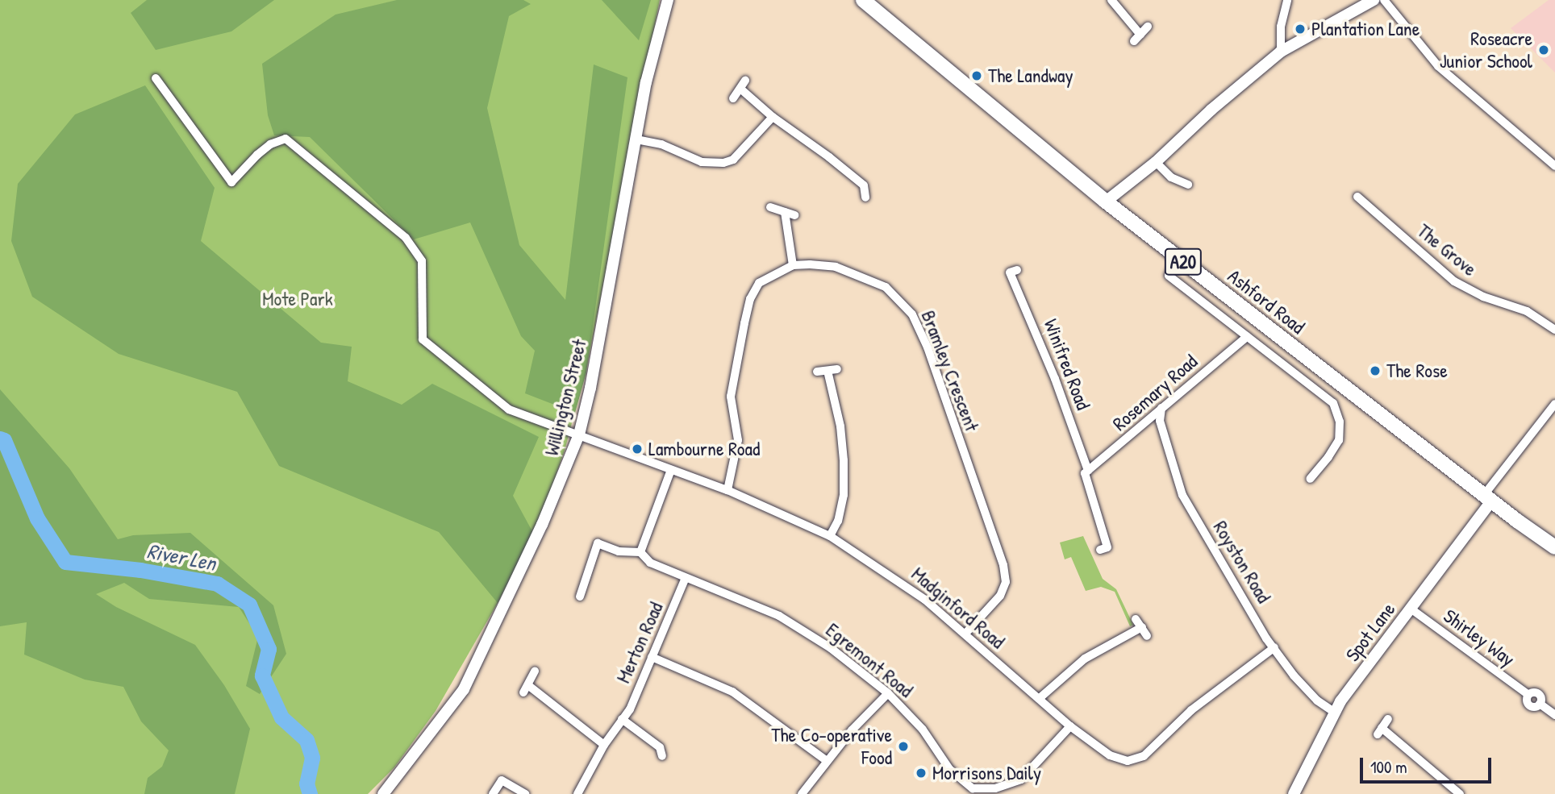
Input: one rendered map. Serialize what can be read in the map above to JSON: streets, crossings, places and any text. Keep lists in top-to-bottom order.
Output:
{
  "streets": {
    "main road": ["A20", "Ashford Road"],
    "street": [
      "The Grove",
      "Winifred Road",
      "Bramley Crescent",
      "Rosemary Road",
      "Willington Street",
      "Royston Road",
      "Madginford Road",
      "Spot Lane",
      "Shirley Way",
      "Merton Road",
      "Egremont Road"
    ]
  },
  "crossings": [
    ["Ashford Road", "Spot Lane"],
    ["Winifred Road", "Rosemary Road"],
    ["Bramley Crescent", "Madginford Road"],
    ["Rosemary Road", "Royston Road"],
    ["Willington Street", "Madginford Road"],
    ["Royston Road", "Madginford Road"],
    ["Royston Road", "Spot Lane"],
    ["Madginford Road", "Egremont Road"],
    ["Spot Lane", "Shirley Way"],
    ["Merton Road", "Egremont Road"]
  ],
  "water": ["River Len"],
  "parks": ["Mote Park"],
  "places": [
    "Plantation Lane",
    "Roseacre Junior School",
    "The Landway",
    "The Rose",
    "Lambourne Road",
    "The Co-operative Food",
    "Morrisons Daily"
  ],
  "scale_bar": "100 m"
}
